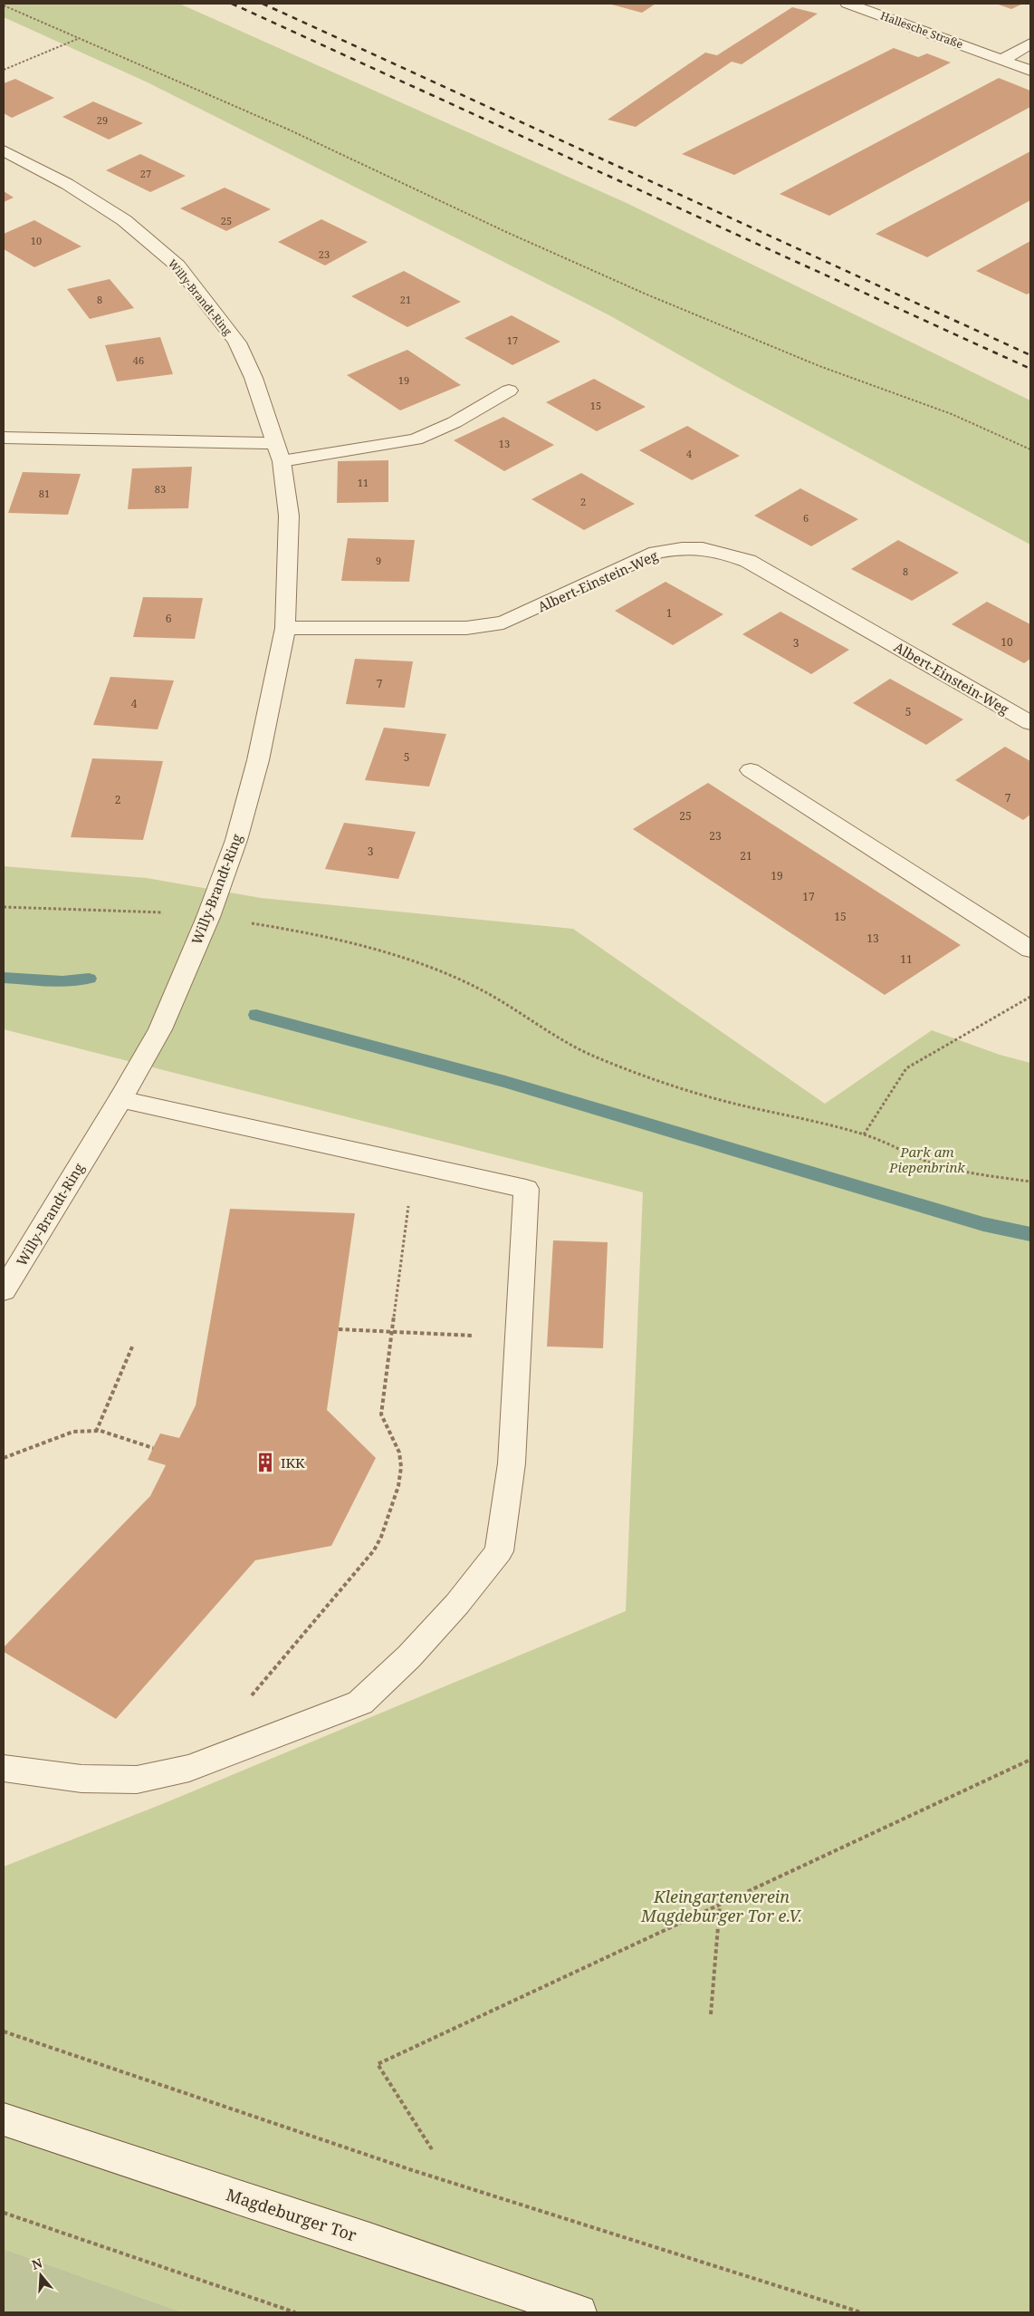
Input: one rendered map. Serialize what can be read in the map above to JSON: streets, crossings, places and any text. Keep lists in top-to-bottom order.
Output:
{
  "streets": {
    "street": [
      "Hallesche Straße",
      "Willy-Brandt-Ring",
      "Albert-Einstein-Weg",
      "Magdeburger Tor"
    ]
  },
  "crossings": [
    ["Willy-Brandt-Ring", "Albert-Einstein-Weg"]
  ],
  "parks": ["Park am Piepenbrink", "Kleingartenverein Magdeburger Tor e.V."],
  "places": {
    "building": ["IKK"]
  },
  "house_numbers": [
    "29",
    "27",
    "25",
    "10",
    "23",
    "8",
    "21",
    "17",
    "46",
    "19",
    "15",
    "13",
    "4",
    "11",
    "83",
    "81",
    "2",
    "6",
    "9",
    "8",
    "1",
    "6",
    "10",
    "3",
    "7",
    "4",
    "5",
    "5",
    "7",
    "2",
    "25",
    "23",
    "3",
    "21",
    "19",
    "17",
    "15",
    "13",
    "11"
  ],
  "north": "top"
}
